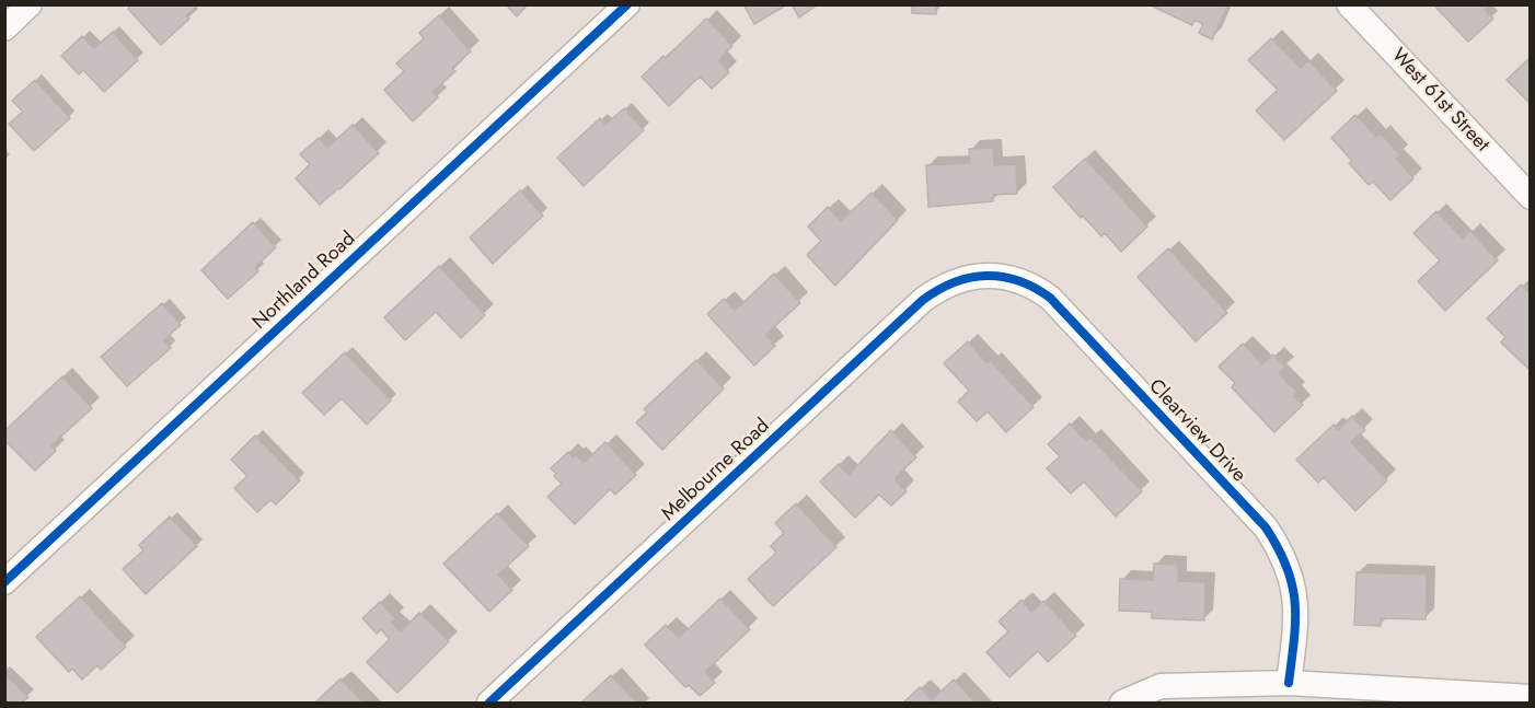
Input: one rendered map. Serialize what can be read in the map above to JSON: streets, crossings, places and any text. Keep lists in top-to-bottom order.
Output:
{
  "streets": {
    "street": [
      "West 61st Street",
      "Northland Road",
      "Clearview Drive",
      "Melbourne Road"
    ]
  },
  "crossings": [
    ["Clearview Drive", "Melbourne Road"]
  ]
}
